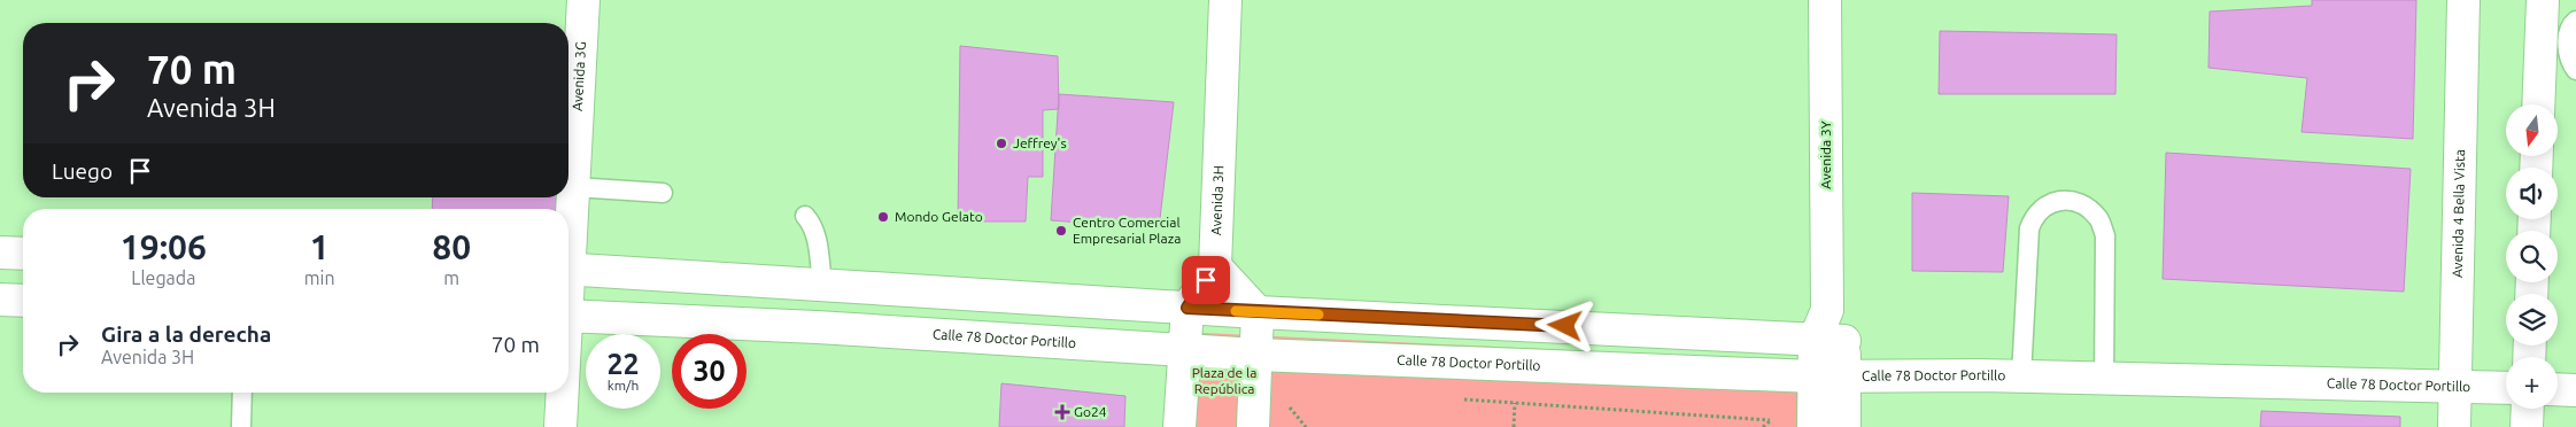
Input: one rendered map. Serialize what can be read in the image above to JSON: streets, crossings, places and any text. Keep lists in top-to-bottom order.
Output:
{
  "streets": {
    "street": [
      "Avenida 3G",
      "Avenida 3Y",
      "Avenida 3H",
      "Avenida 4 Bella Vista",
      "Calle 78 Doctor Portillo"
    ]
  },
  "crossings": [
    ["Avenida 3Y", "Calle 78 Doctor Portillo"],
    ["Avenida 4 Bella Vista", "Calle 78 Doctor Portillo"]
  ],
  "parks": ["Plaza de la República"],
  "places": {
    "other": ["Jeffrey's", "Mondo Gelato", "Centro Comercial Empresarial Plaza"],
    "health": ["Go24"]
  },
  "north": "bottom",
  "page": {
    "turn": ["70 m", "Avenida 3H"],
    "map_buttons": "+",
    "then": "Luego",
    "eta": [
      "19:06",
      "Llegada",
      "1",
      "min",
      "80",
      "m"
    ],
    "list": [
      {
        "name": "Gira a la derecha",
        "note": "Avenida 3H",
        "value": "70 m"
      }
    ],
    "speed": "22 km/h",
    "limit": "30"
  }
}
